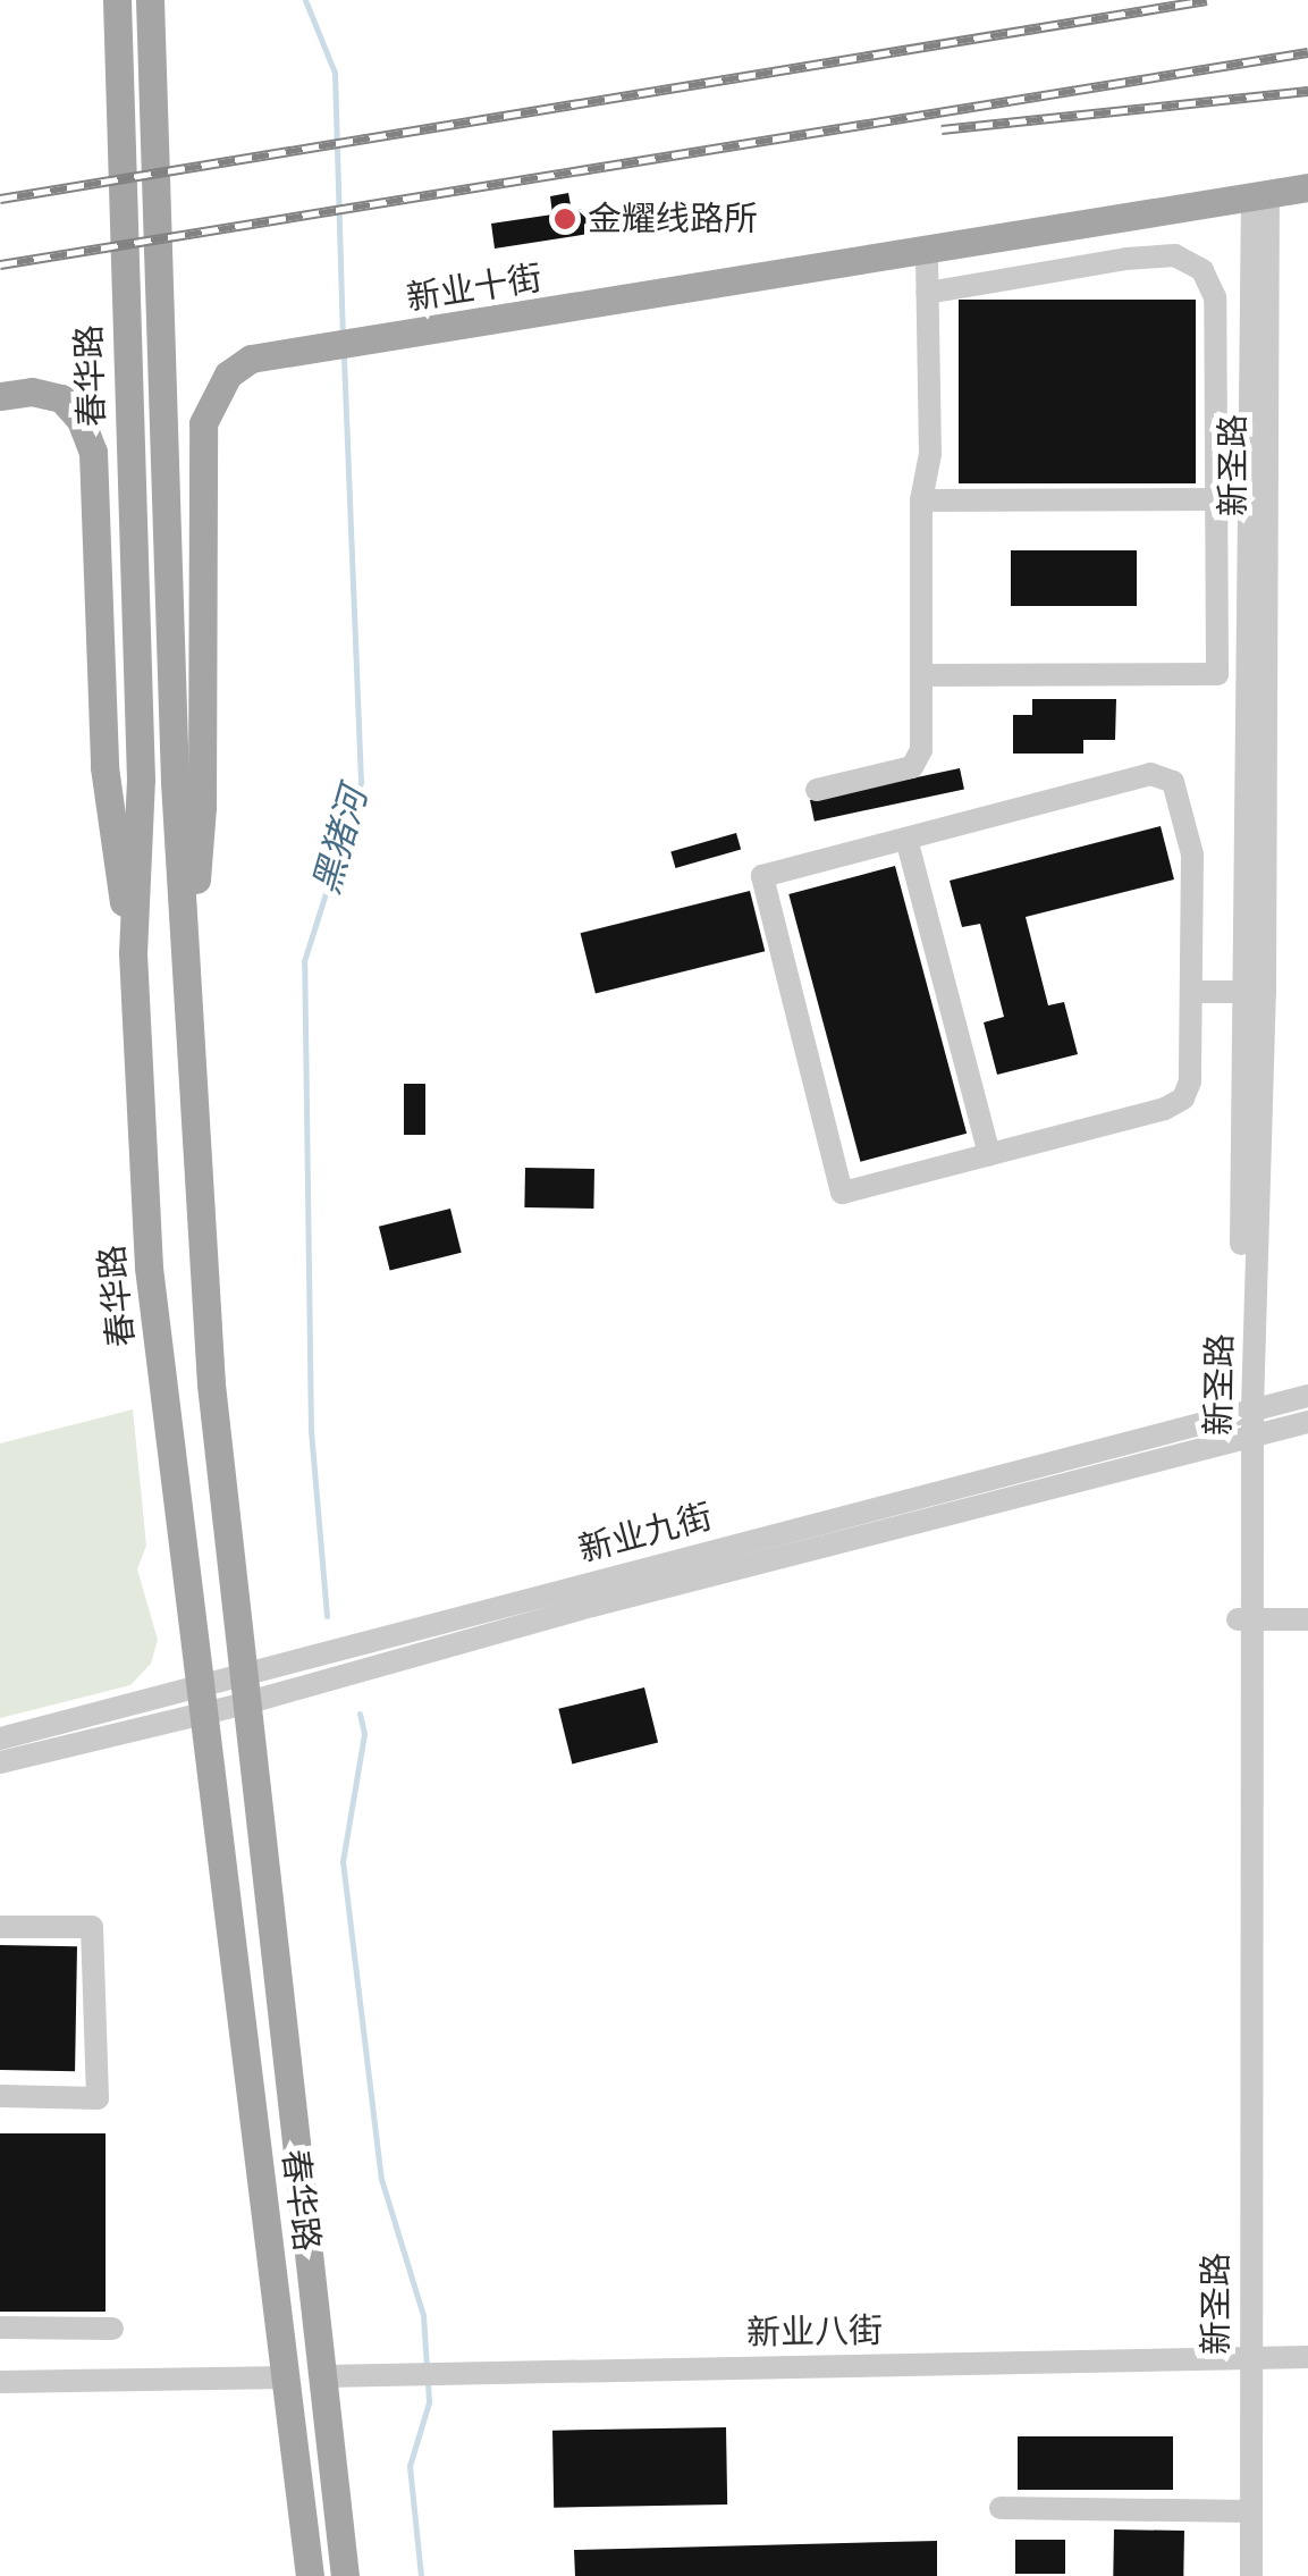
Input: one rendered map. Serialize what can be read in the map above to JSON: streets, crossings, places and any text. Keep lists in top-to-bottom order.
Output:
{
  "streets": {
    "main road": ["新业十街", "春华路"],
    "street": ["新圣路", "新业九街", "新业八街"]
  },
  "crossings": [
    ["新业十街", "春华路"],
    ["新业十街", "新圣路"],
    ["春华路", "新业九街"],
    ["春华路", "新业八街"],
    ["新圣路", "新业九街"],
    ["新圣路", "新业八街"]
  ],
  "water": ["黑猪河"],
  "places": ["金耀线路所"]
}
